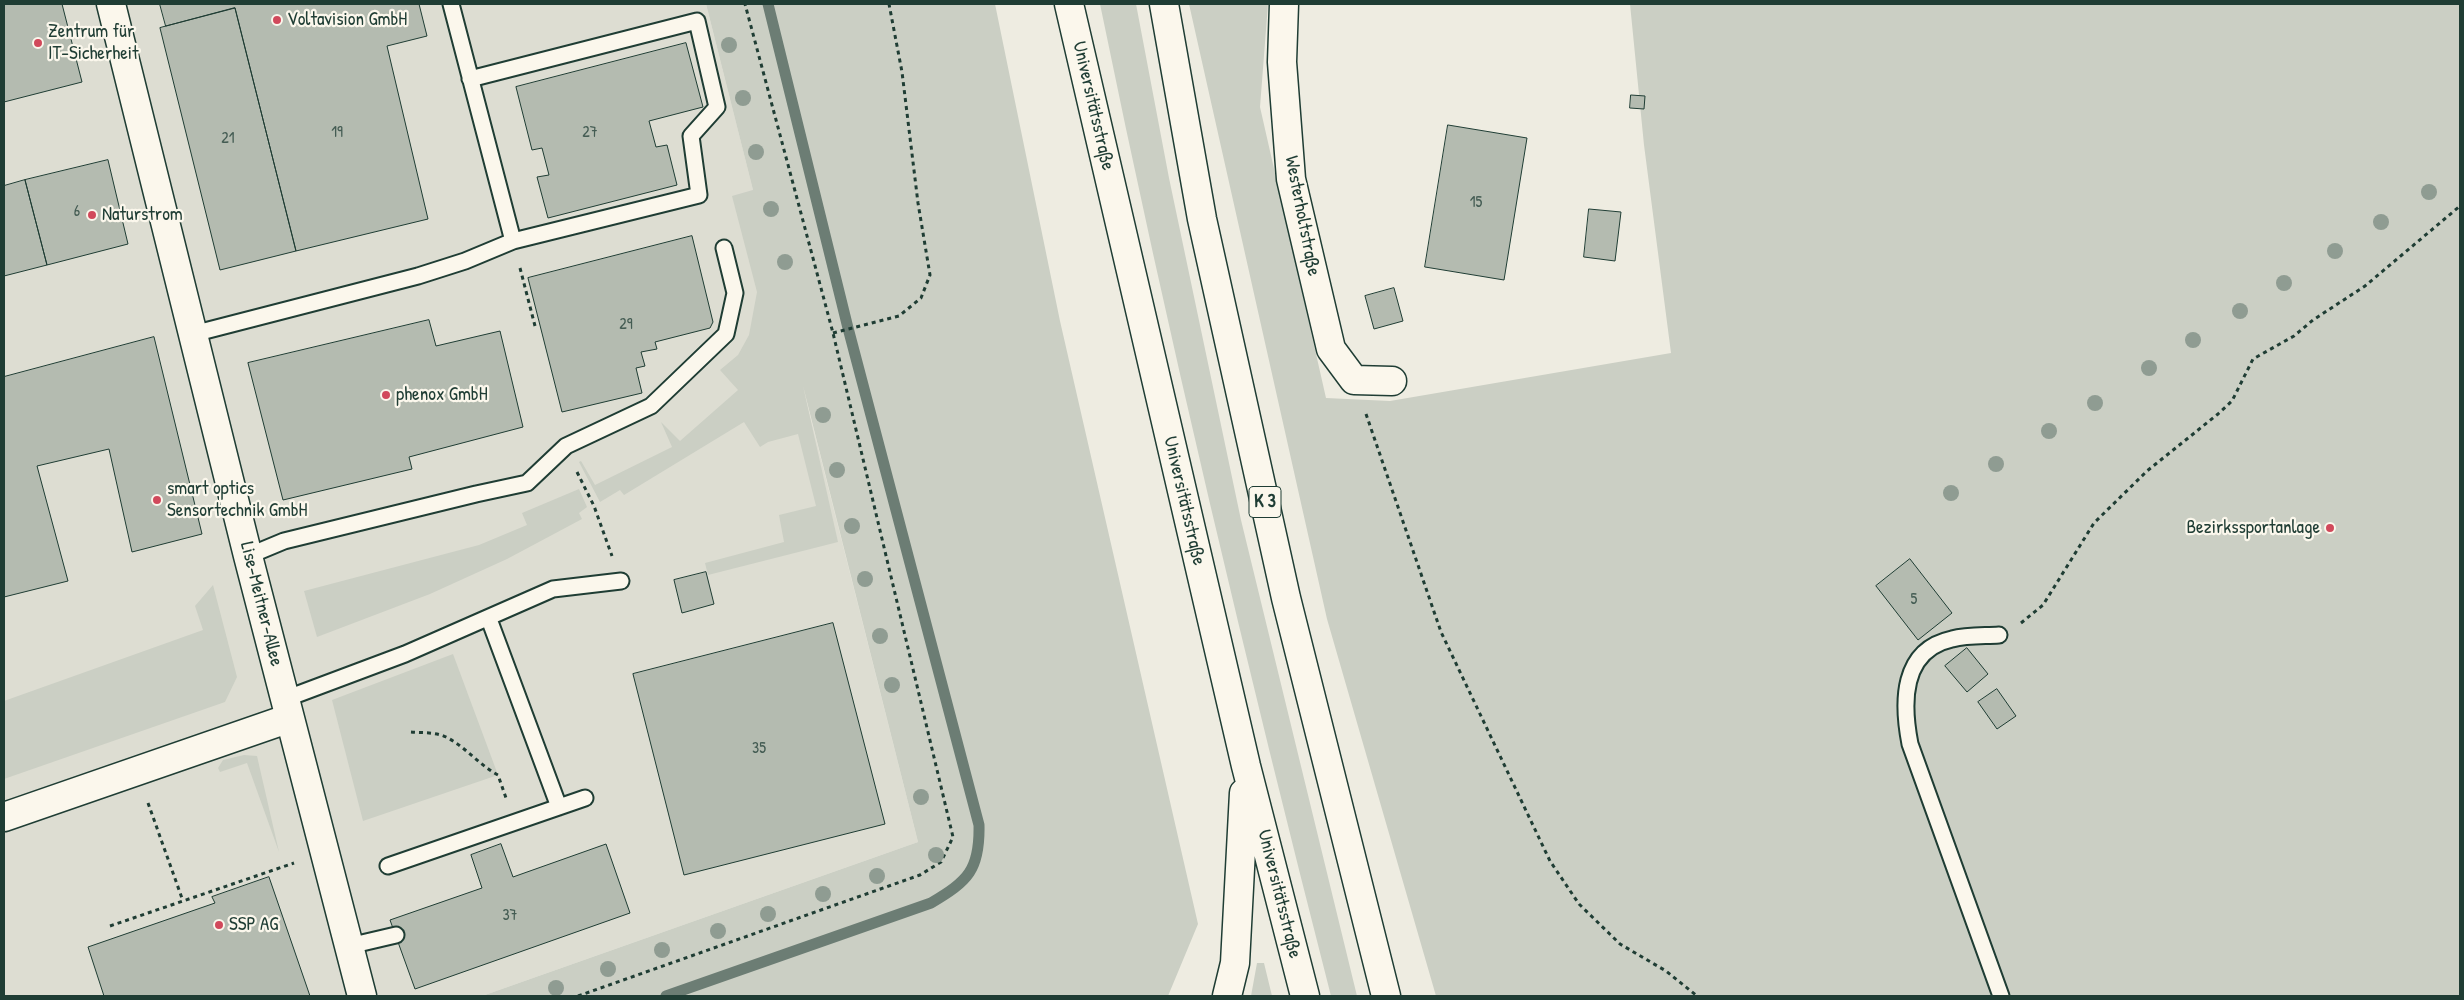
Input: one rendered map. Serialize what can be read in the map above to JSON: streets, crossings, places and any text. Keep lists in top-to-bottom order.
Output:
{
  "streets": {
    "main road": [
      "Universitätsstraße",
      "Westerholtstraße",
      "K 3",
      "Lise-Meitner-Allee"
    ]
  },
  "places": [
    "Voltavision GmbH",
    "Zentrum für IT-Sicherheit",
    "Naturstrom",
    "phenox GmbH",
    "smart optics Sensortechnik GmbH",
    "Bezirkssportanlage",
    "SSP AG"
  ],
  "house_numbers": [
    "19",
    "27",
    "21",
    "15",
    "6",
    "29",
    "5",
    "35",
    "37"
  ]
}
